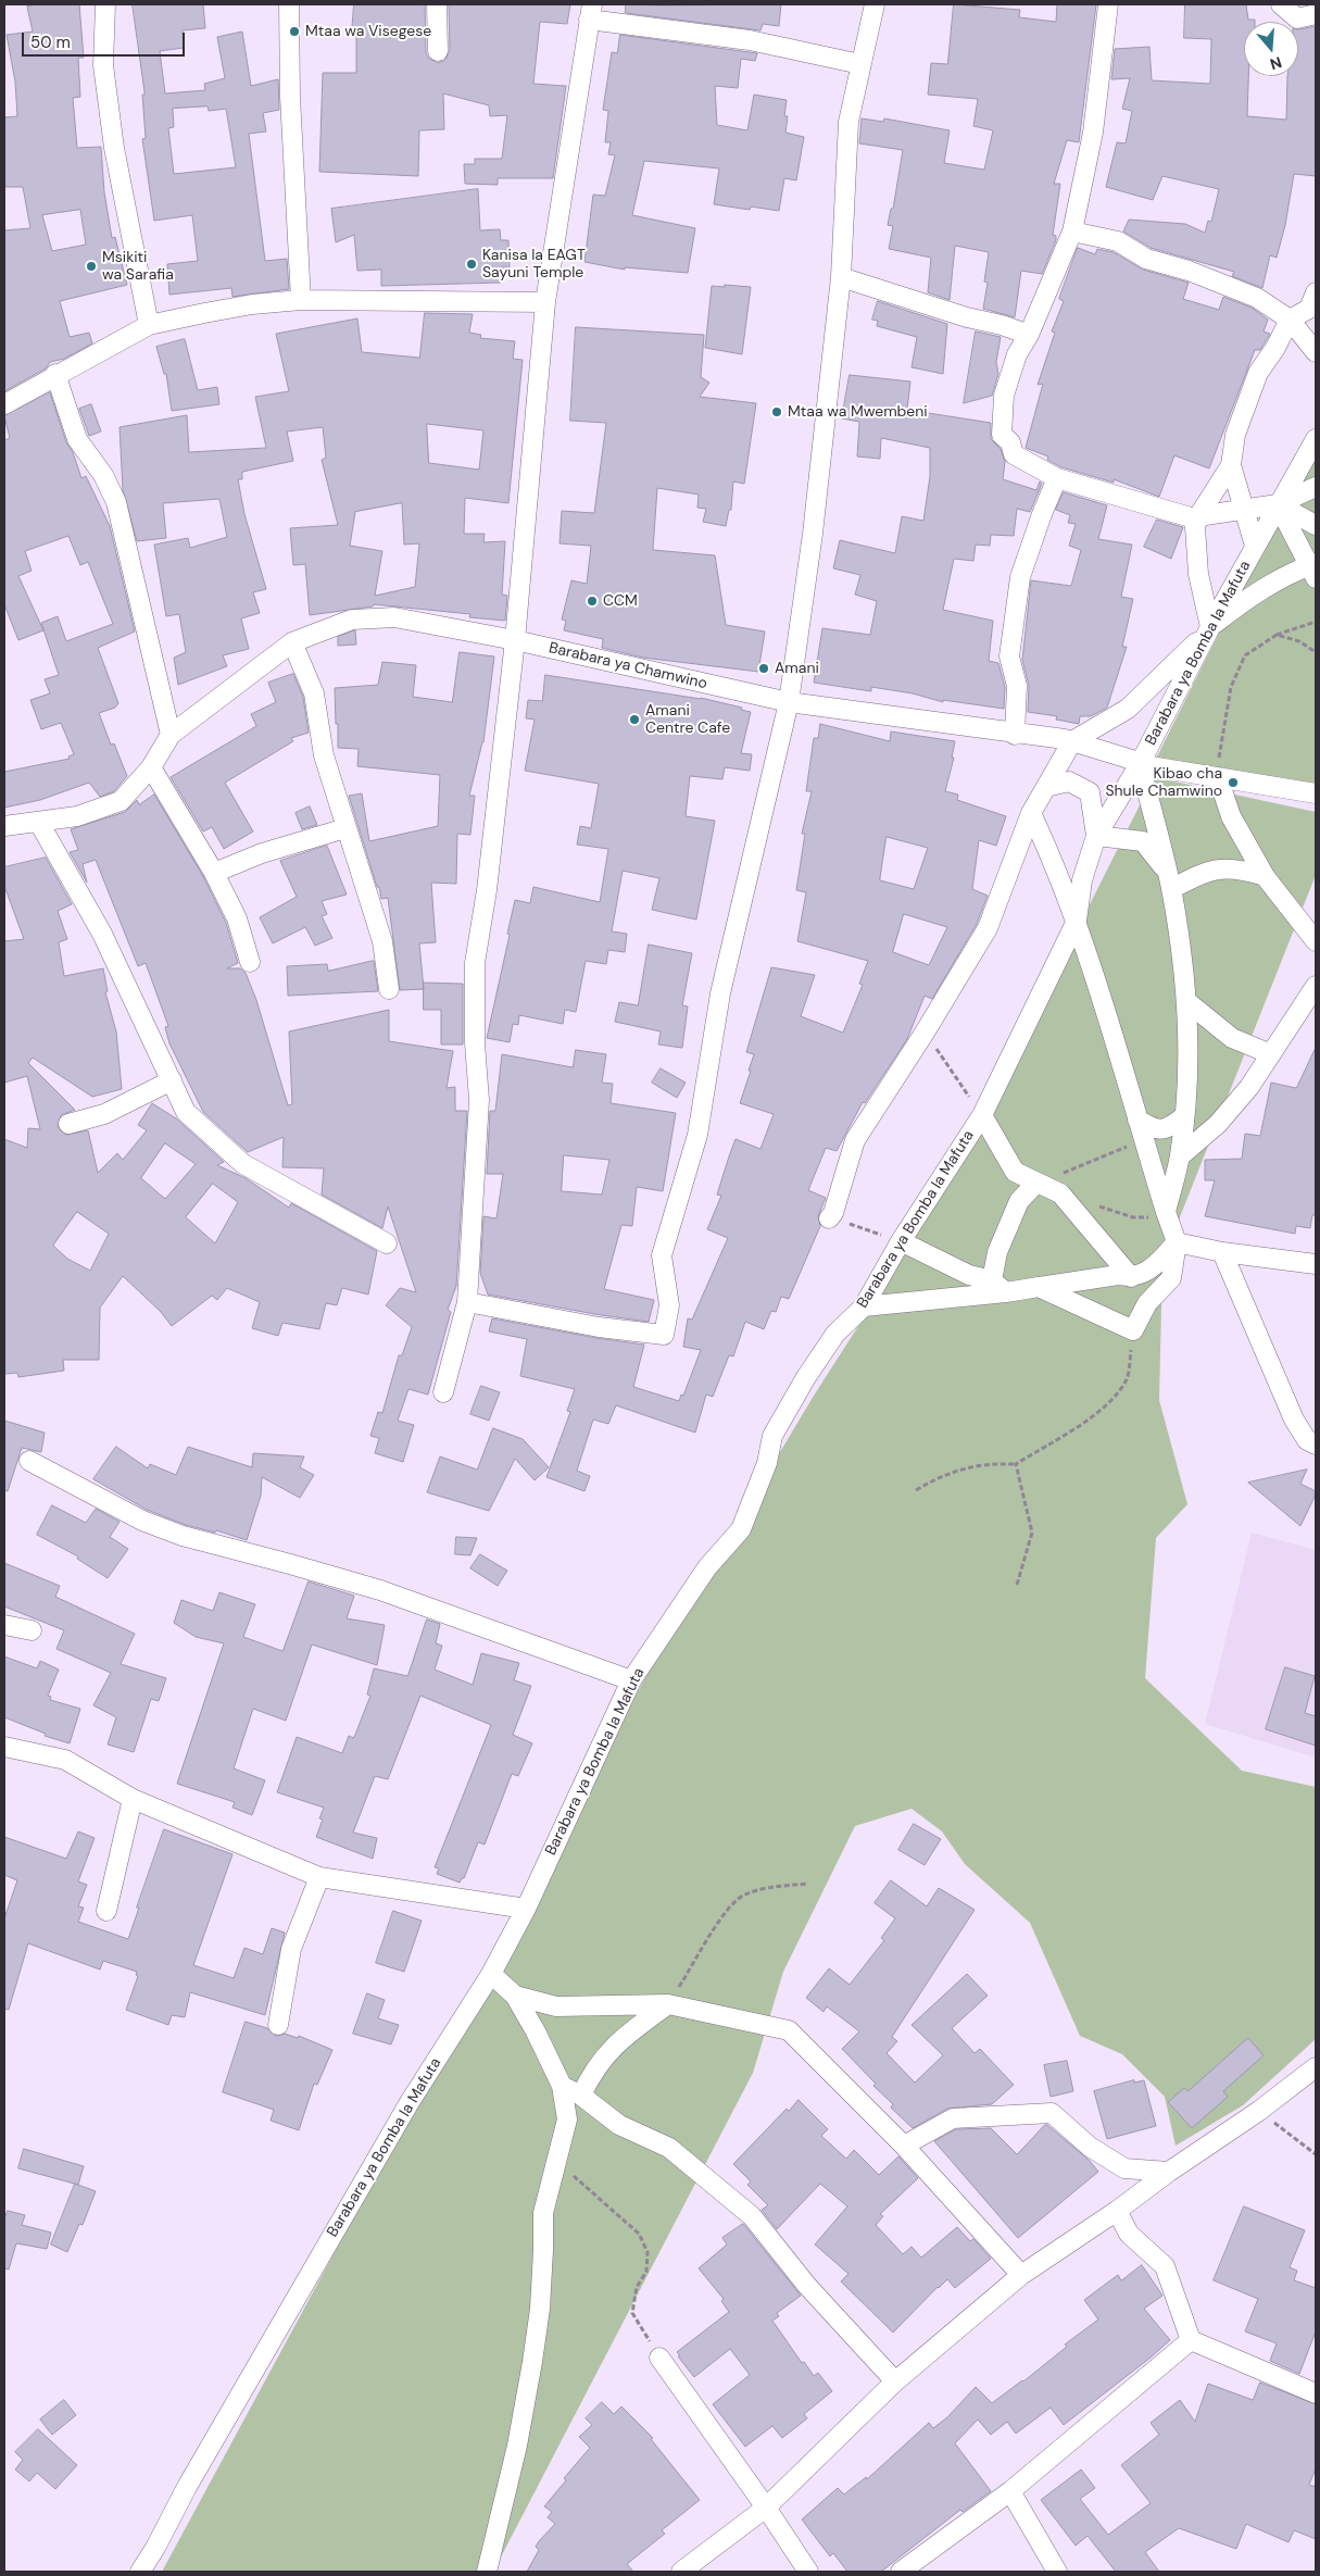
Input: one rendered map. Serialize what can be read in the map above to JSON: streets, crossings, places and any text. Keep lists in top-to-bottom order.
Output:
{
  "streets": {
    "street": ["Barabara ya Bomba la Mafuta", "Barabara ya Chamwino"]
  },
  "crossings": [
    ["Barabara ya Bomba la Mafuta", "Barabara ya Chamwino"]
  ],
  "places": [
    "Mtaa wa Visegese",
    "Kanisa la EAGT Sayuni Temple",
    "Msikiti wa Sarafia",
    "Mtaa wa Mwembeni",
    "CCM",
    "Amani",
    "Amani Centre Cafe",
    "Kibao cha Shule Chamwino"
  ],
  "scale_bar": "50 m",
  "north": "bottom"
}
